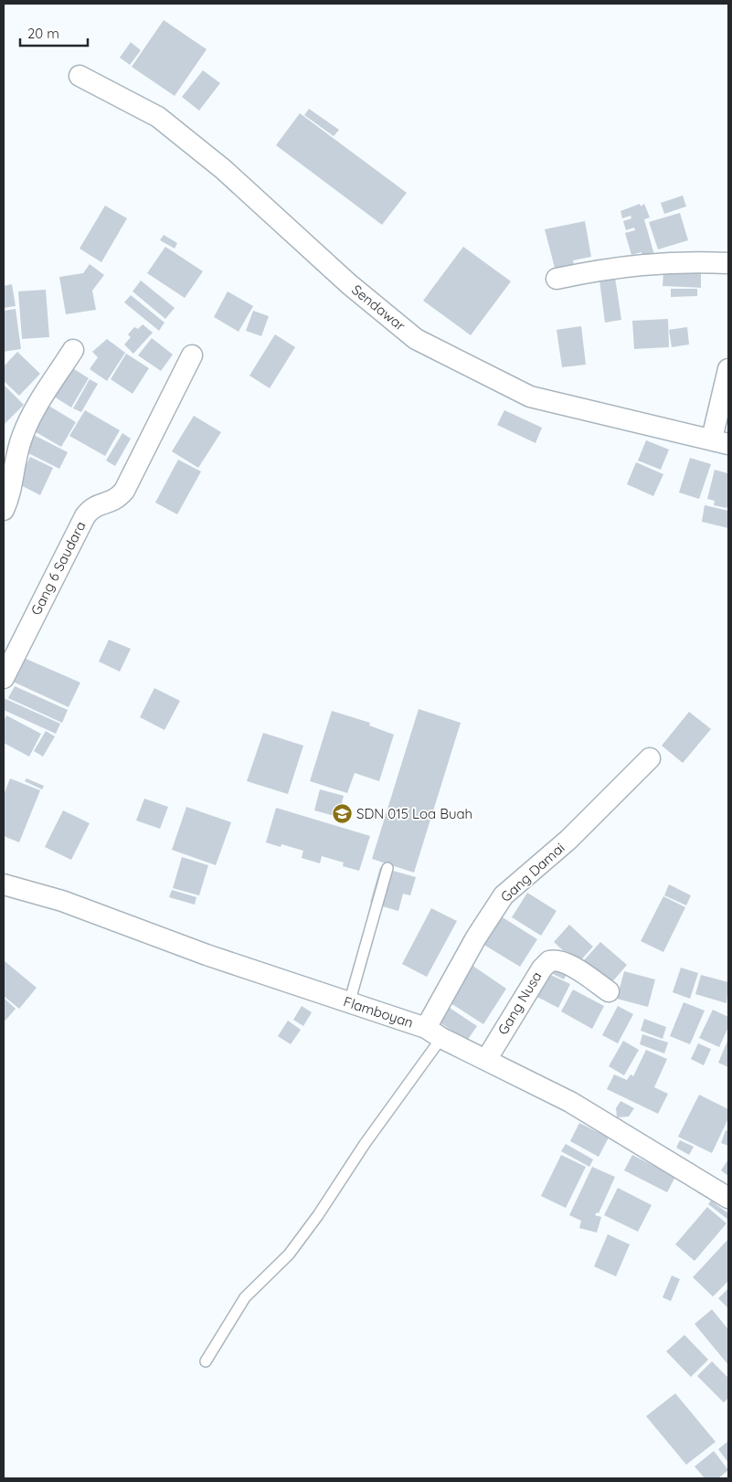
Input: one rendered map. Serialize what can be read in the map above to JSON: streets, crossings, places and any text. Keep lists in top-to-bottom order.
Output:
{
  "streets": {
    "street": [
      "Sendawar",
      "Gang 6 Saudara",
      "Gang Damai",
      "Gang Nusa",
      "Flamboyan"
    ]
  },
  "crossings": [
    ["Gang Damai", "Flamboyan"],
    ["Gang Nusa", "Flamboyan"]
  ],
  "places": {
    "school or university": ["SDN 015 Loa Buah"]
  },
  "scale_bar": "20 m"
}
